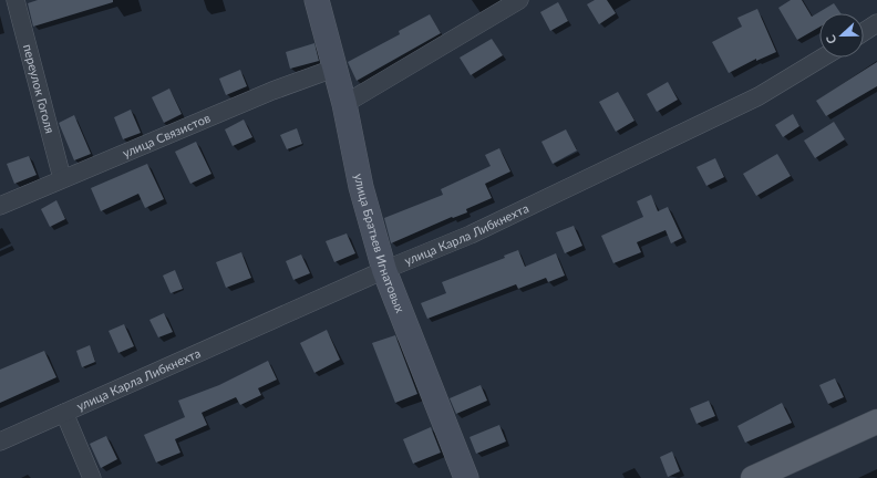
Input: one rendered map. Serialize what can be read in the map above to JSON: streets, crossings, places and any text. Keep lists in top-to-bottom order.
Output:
{
  "streets": {
    "street": [
      "переулок Гоголя",
      "улица Связистов",
      "улица Карла Либкнехта",
      "улица Братьев Игнатовых"
    ]
  },
  "crossings": [
    ["переулок Гоголя", "улица Связистов"],
    ["улица Связистов", "улица Братьев Игнатовых"],
    ["улица Карла Либкнехта", "улица Братьев Игнатовых"]
  ],
  "north": "left"
}
